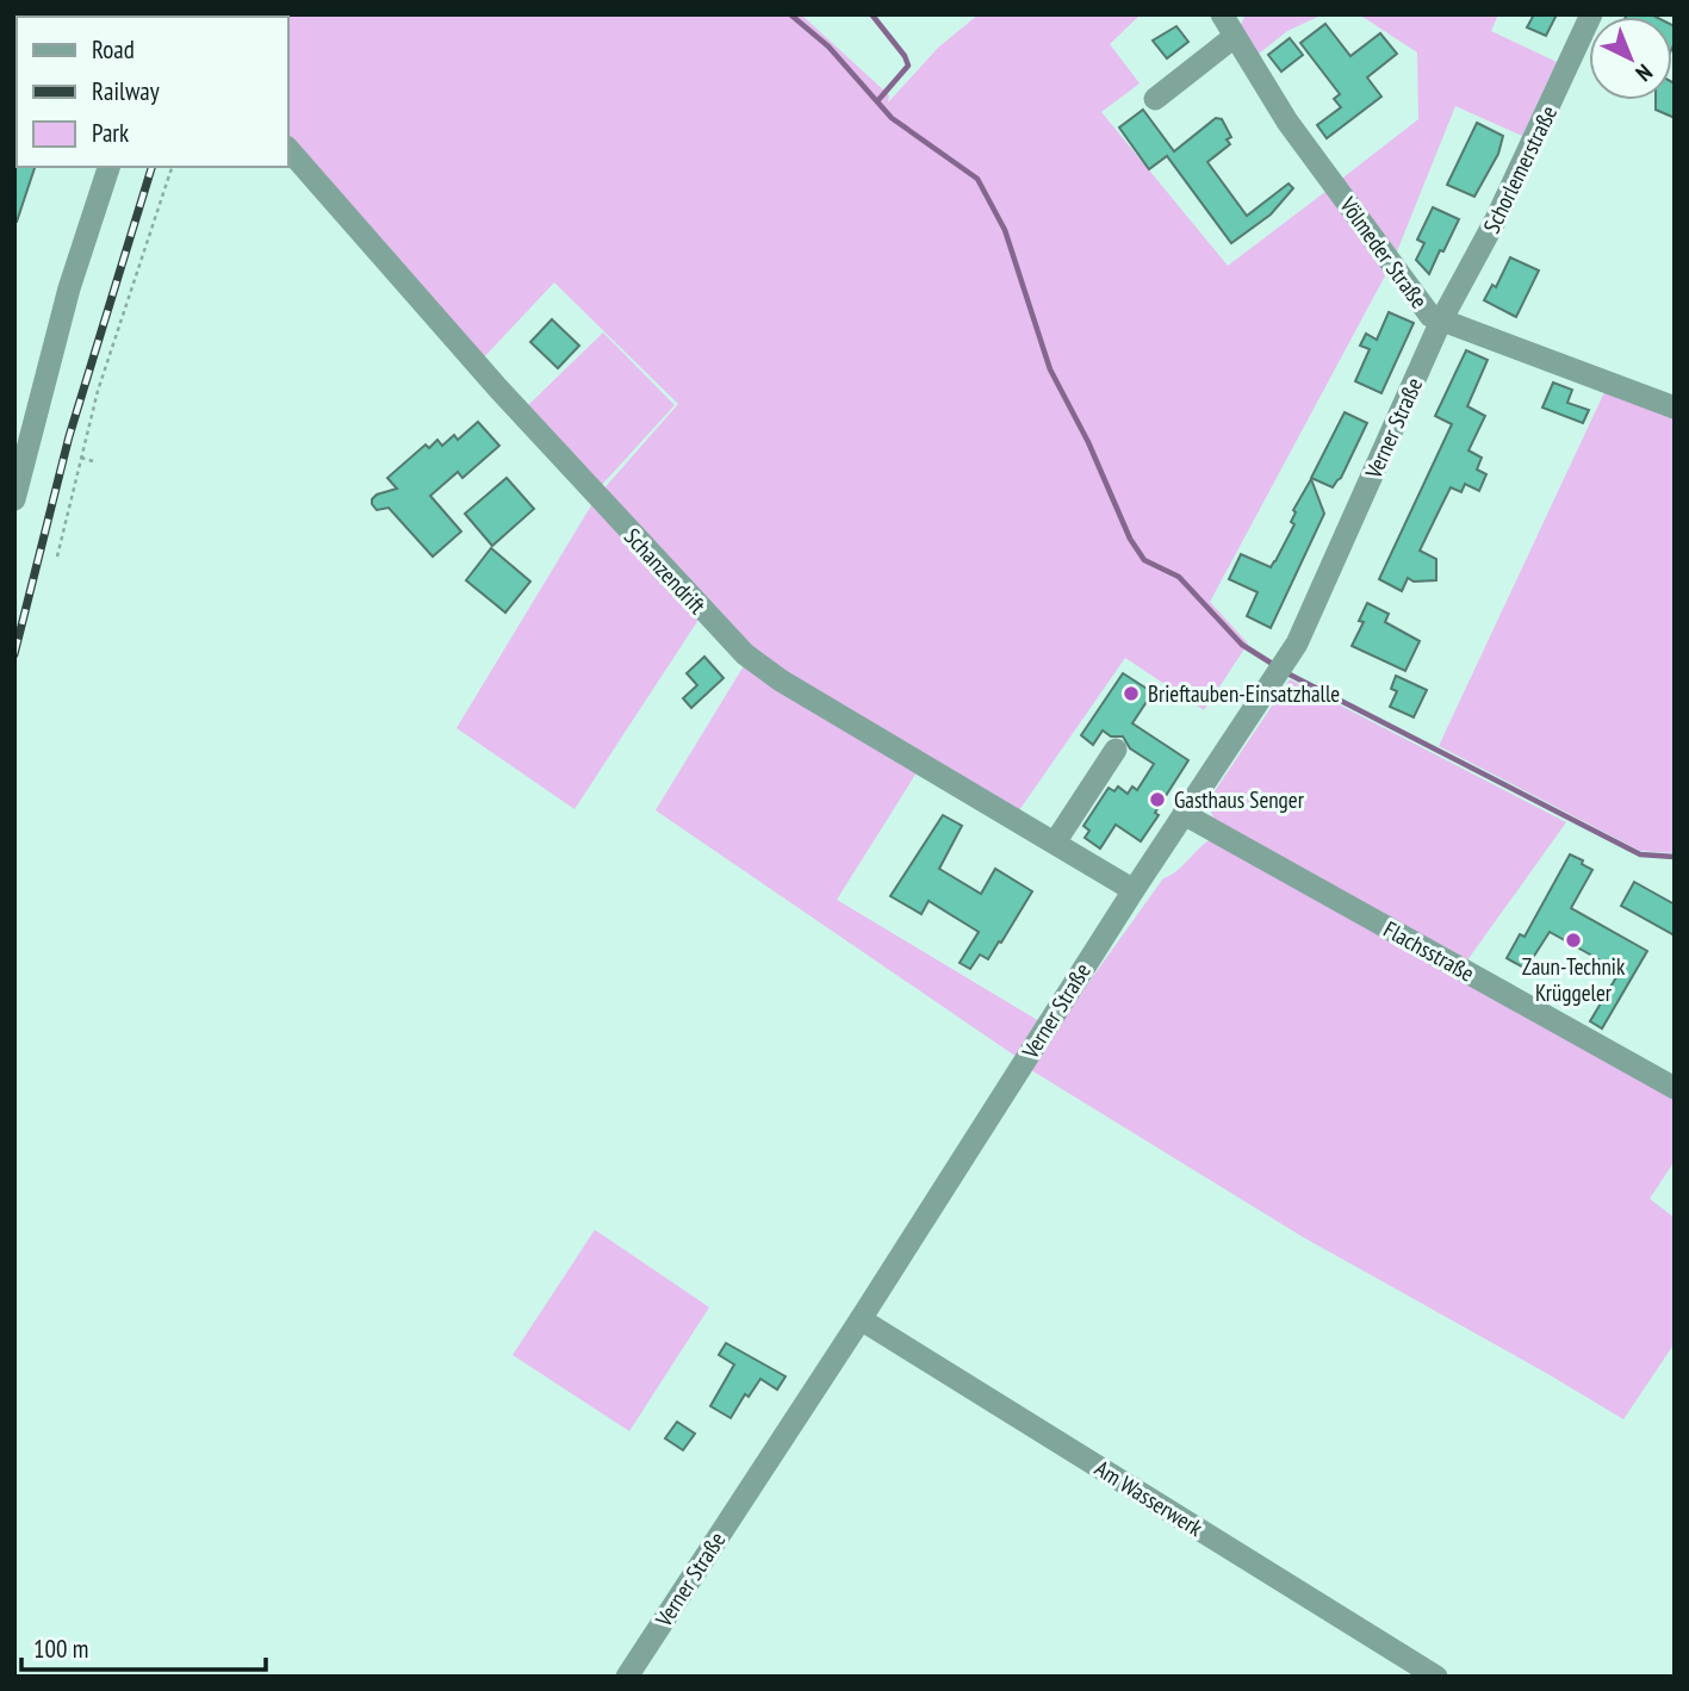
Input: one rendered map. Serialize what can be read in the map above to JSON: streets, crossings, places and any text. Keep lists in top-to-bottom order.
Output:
{
  "streets": {
    "street": [
      "Schorlemerstraße",
      "Völmeder Straße",
      "Verner Straße",
      "Schanzendrift",
      "Flachsstraße",
      "Am Wasserwerk"
    ]
  },
  "crossings": [
    ["Schorlemerstraße", "Völmeder Straße"],
    ["Schorlemerstraße", "Verner Straße"],
    ["Völmeder Straße", "Verner Straße"],
    ["Verner Straße", "Schanzendrift"],
    ["Verner Straße", "Flachsstraße"],
    ["Verner Straße", "Am Wasserwerk"]
  ],
  "places": ["Brieftauben-Einsatzhalle", "Gasthaus Senger", "Zaun-Technik Krüggeler"],
  "legend": ["Road", "Railway", "Park"],
  "scale_bar": "100 m",
  "north": "bottom right"
}
